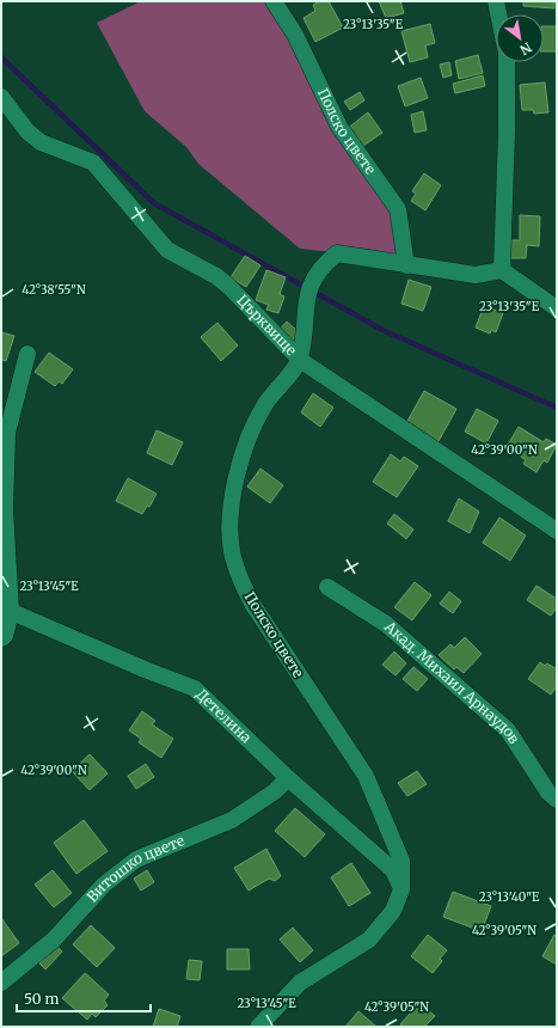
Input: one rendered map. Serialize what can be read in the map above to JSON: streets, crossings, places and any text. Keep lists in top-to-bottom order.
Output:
{
  "streets": {
    "street": [
      "Полско цвете",
      "Църквище",
      "Акад. Михаил Арнаудов",
      "Детелина",
      "Витошко цвете"
    ]
  },
  "crossings": [
    ["Полско цвете", "Църквище"],
    ["Полско цвете", "Детелина"],
    ["Детелина", "Витошко цвете"]
  ],
  "scale_bar": "50 m",
  "north": "bottom right",
  "coordinates": [
    "23°13'35\"E",
    "42°38'55\"N",
    "42°39'00\"N",
    "23°13'45\"E",
    "23°13'40\"E",
    "42°39'05\"N"
  ]
}
